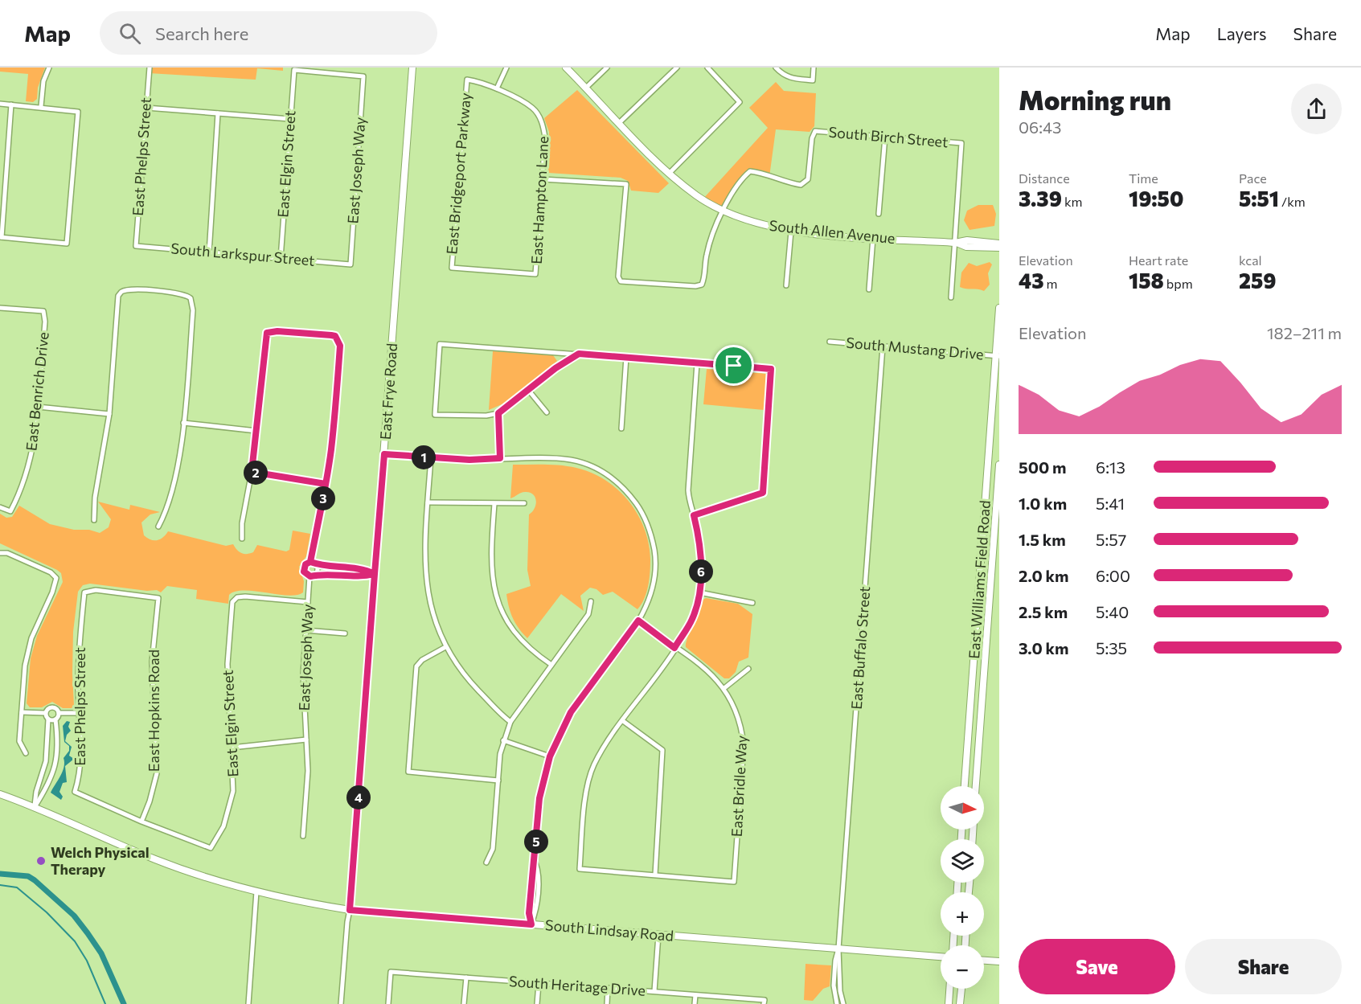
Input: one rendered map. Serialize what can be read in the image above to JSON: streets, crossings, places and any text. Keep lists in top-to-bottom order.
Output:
{
  "streets": {
    "main road": [
      "South Allen Avenue",
      "East Frye Road",
      "East Williams Field Road",
      "South Lindsay Road"
    ],
    "street": [
      "South Birch Street",
      "East Phelps Street",
      "East Elgin Street",
      "East Joseph Way",
      "East Bridgeport Parkway",
      "East Hampton Lane",
      "South Larkspur Street",
      "South Mustang Drive",
      "East Benrich Drive",
      "East Buffalo Street",
      "East Hopkins Road",
      "East Bridle Way",
      "South Heritage Drive"
    ]
  },
  "crossings": [
    ["South Birch Street", "South Allen Avenue"],
    ["East Phelps Street", "East Elgin Street"],
    ["East Phelps Street", "South Larkspur Street"],
    ["East Phelps Street", "East Hopkins Road"],
    ["East Elgin Street", "East Joseph Way"],
    ["East Elgin Street", "South Larkspur Street"],
    ["East Elgin Street", "East Hopkins Road"],
    ["East Joseph Way", "South Larkspur Street"],
    ["East Bridgeport Parkway", "East Hampton Lane"],
    ["South Mustang Drive", "East Williams Field Road"],
    ["South Mustang Drive", "East Buffalo Street"],
    ["East Frye Road", "South Lindsay Road"],
    ["East Buffalo Street", "South Lindsay Road"]
  ],
  "places": ["Welch Physical Therapy"],
  "north": "right",
  "page": {
    "header": "Map",
    "search": "Search here",
    "nav": ["Map", "Layers", "Share"],
    "heading": ["Morning run", "06:43"],
    "stats": [
      ["Distance", "3.39 km"],
      ["Time", "19:50"],
      ["Pace", "5:51 /km"],
      ["Elevation", "43 m"],
      ["Heart rate", "158 bpm"],
      ["kcal", "259"]
    ],
    "chart": ["Elevation", "182–211 m"],
    "pins": [
      "1",
      "2",
      "3",
      "6",
      "4",
      "5"
    ],
    "list": [
      {
        "name": "500 m",
        "note": "6:13"
      },
      {
        "name": "1.0 km",
        "note": "5:41"
      },
      {
        "name": "1.5 km",
        "note": "5:57"
      },
      {
        "name": "2.0 km",
        "note": "6:00"
      },
      {
        "name": "2.5 km",
        "note": "5:40"
      },
      {
        "name": "3.0 km",
        "note": "5:35"
      }
    ],
    "map_buttons": ["+", "−"],
    "buttons": ["Save", "Share"]
  }
}
